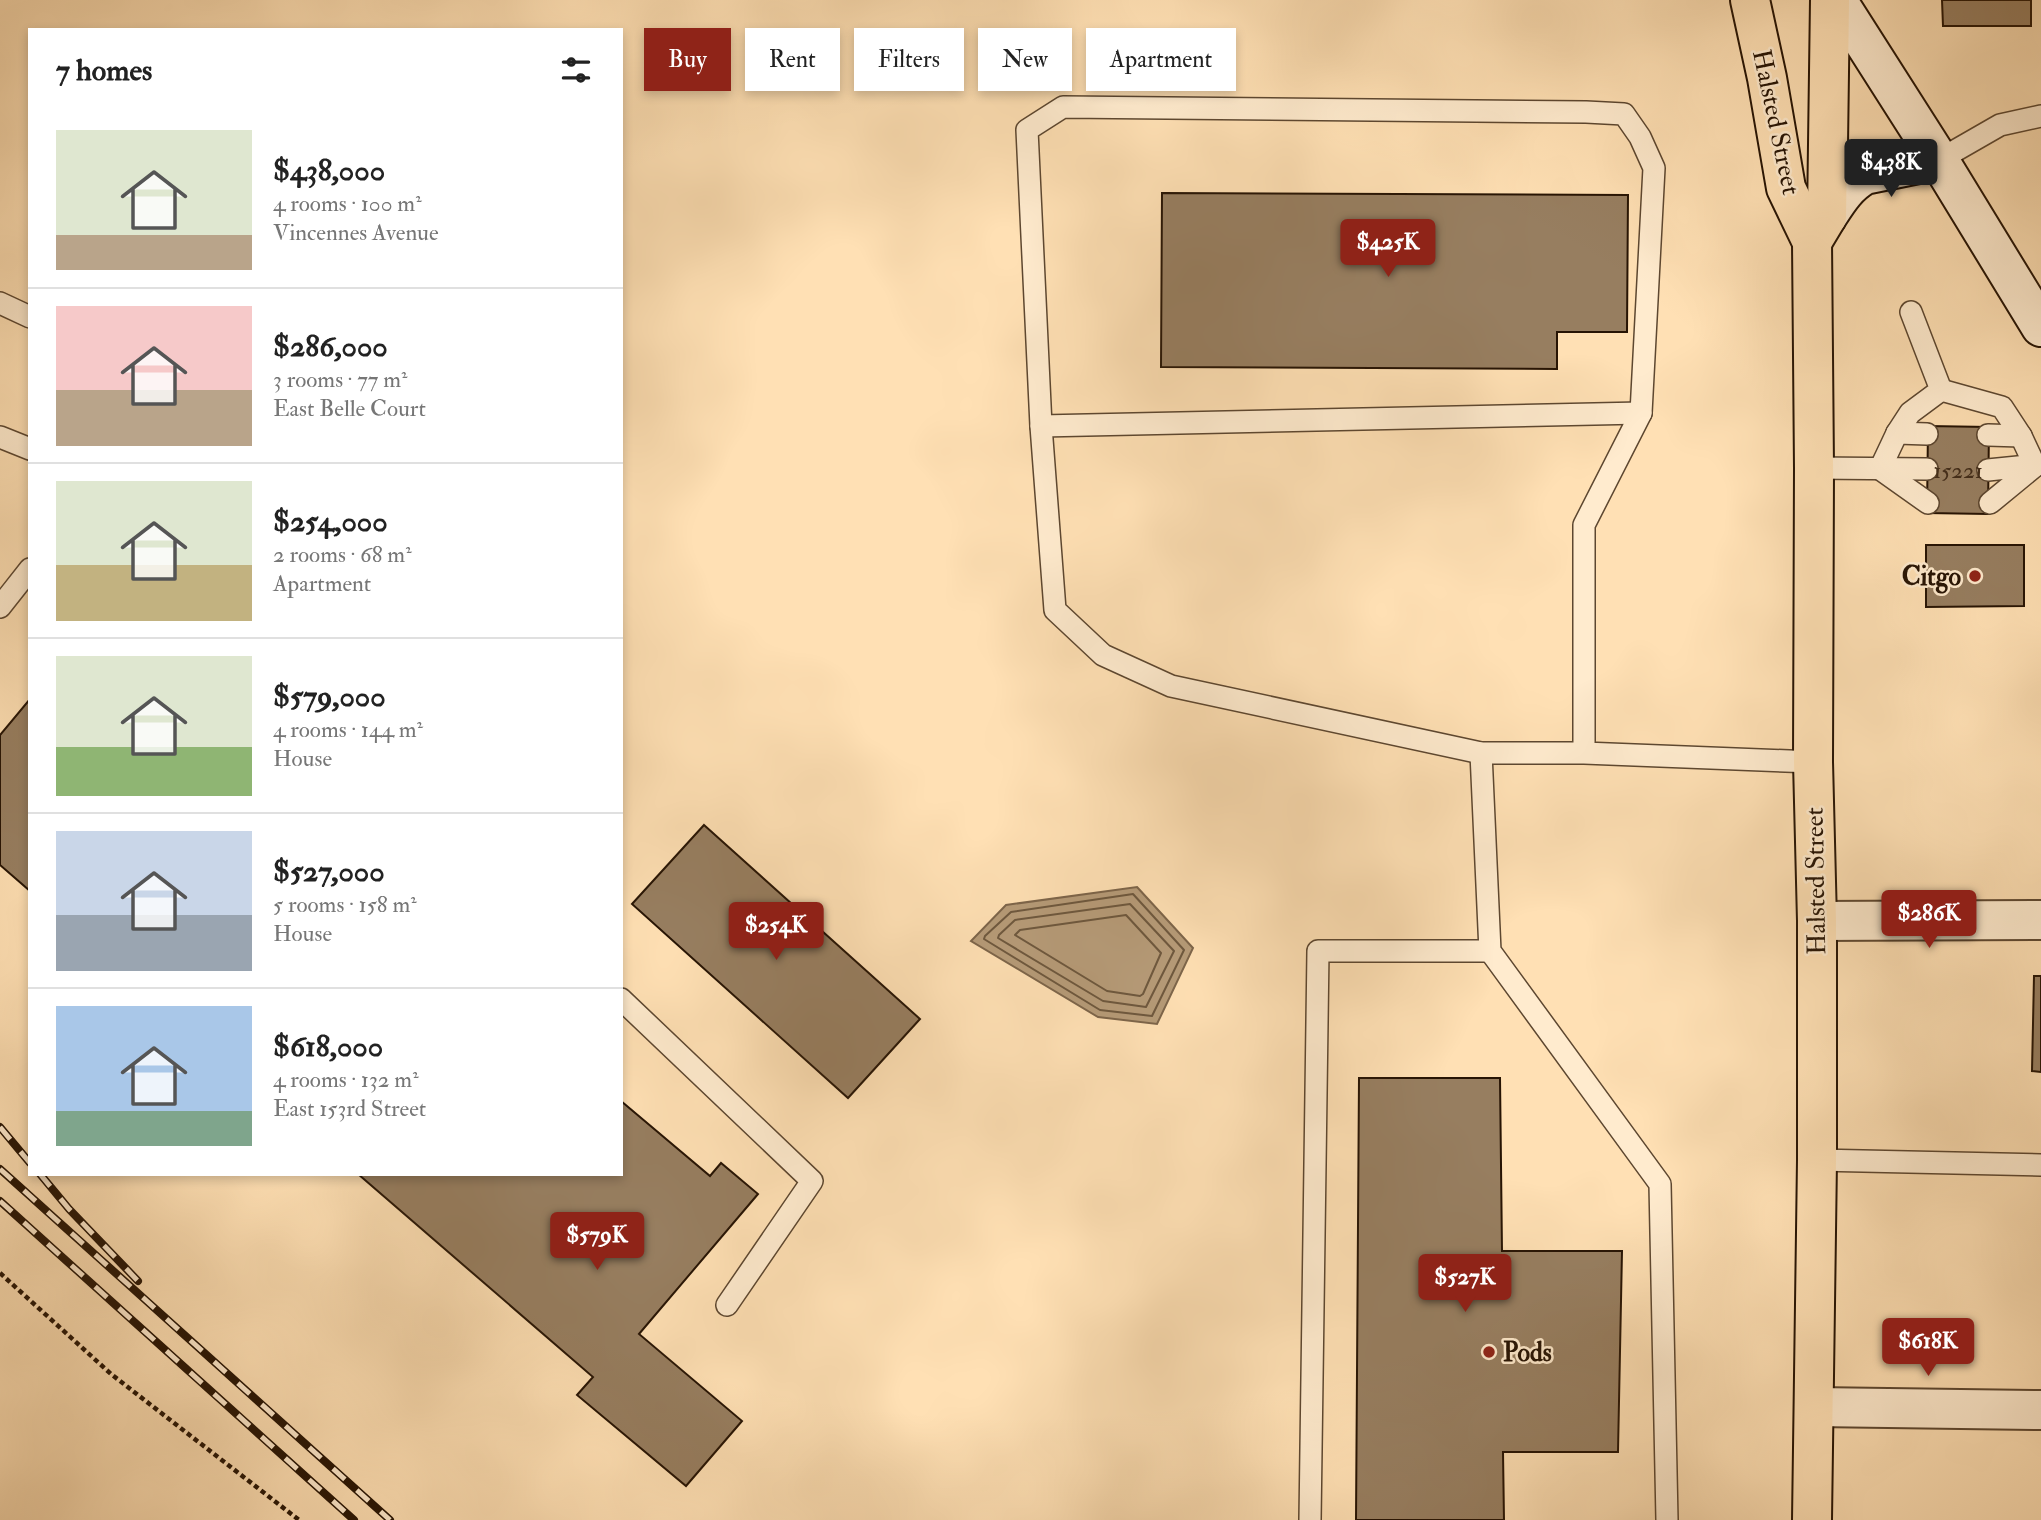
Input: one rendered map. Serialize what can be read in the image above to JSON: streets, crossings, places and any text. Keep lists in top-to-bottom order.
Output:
{
  "streets": {
    "main road": ["Halsted Street"]
  },
  "places": ["Citgo", "Pods"],
  "house_numbers": ["15221"],
  "page": {
    "chip": [
      "Buy",
      "Rent",
      "Filters",
      "New",
      "Apartment"
    ],
    "heading": "7 homes",
    "list": [
      {
        "name": "$438,000",
        "note": "4 rooms · 100 m² · Vincennes Avenue"
      },
      {
        "name": "$286,000",
        "note": "3 rooms · 77 m² · East Belle Court"
      },
      {
        "name": "$254,000",
        "note": "2 rooms · 68 m² · Apartment"
      },
      {
        "name": "$579,000",
        "note": "4 rooms · 144 m² · House"
      },
      {
        "name": "$527,000",
        "note": "5 rooms · 158 m² · House"
      },
      {
        "name": "$618,000",
        "note": "4 rooms · 132 m² · East 153rd Street"
      }
    ],
    "price": [
      "$438K",
      "$425K",
      "$286K",
      "$254K",
      "$579K",
      "$527K",
      "$618K"
    ]
  }
}
